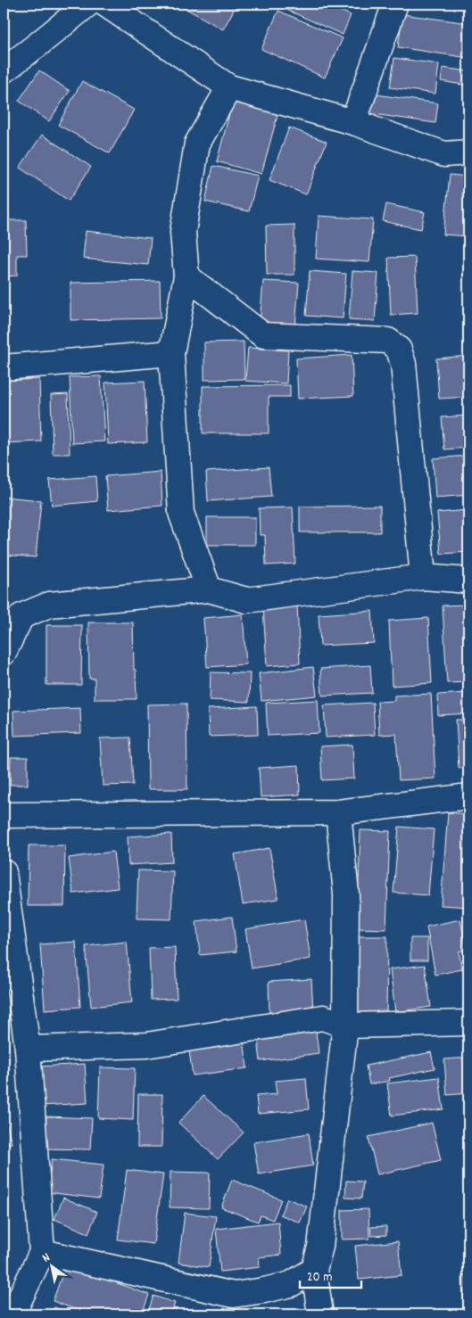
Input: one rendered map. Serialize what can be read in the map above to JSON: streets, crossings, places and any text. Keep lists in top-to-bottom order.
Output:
{
  "scale_bar": "20 m",
  "north": "top left"
}
